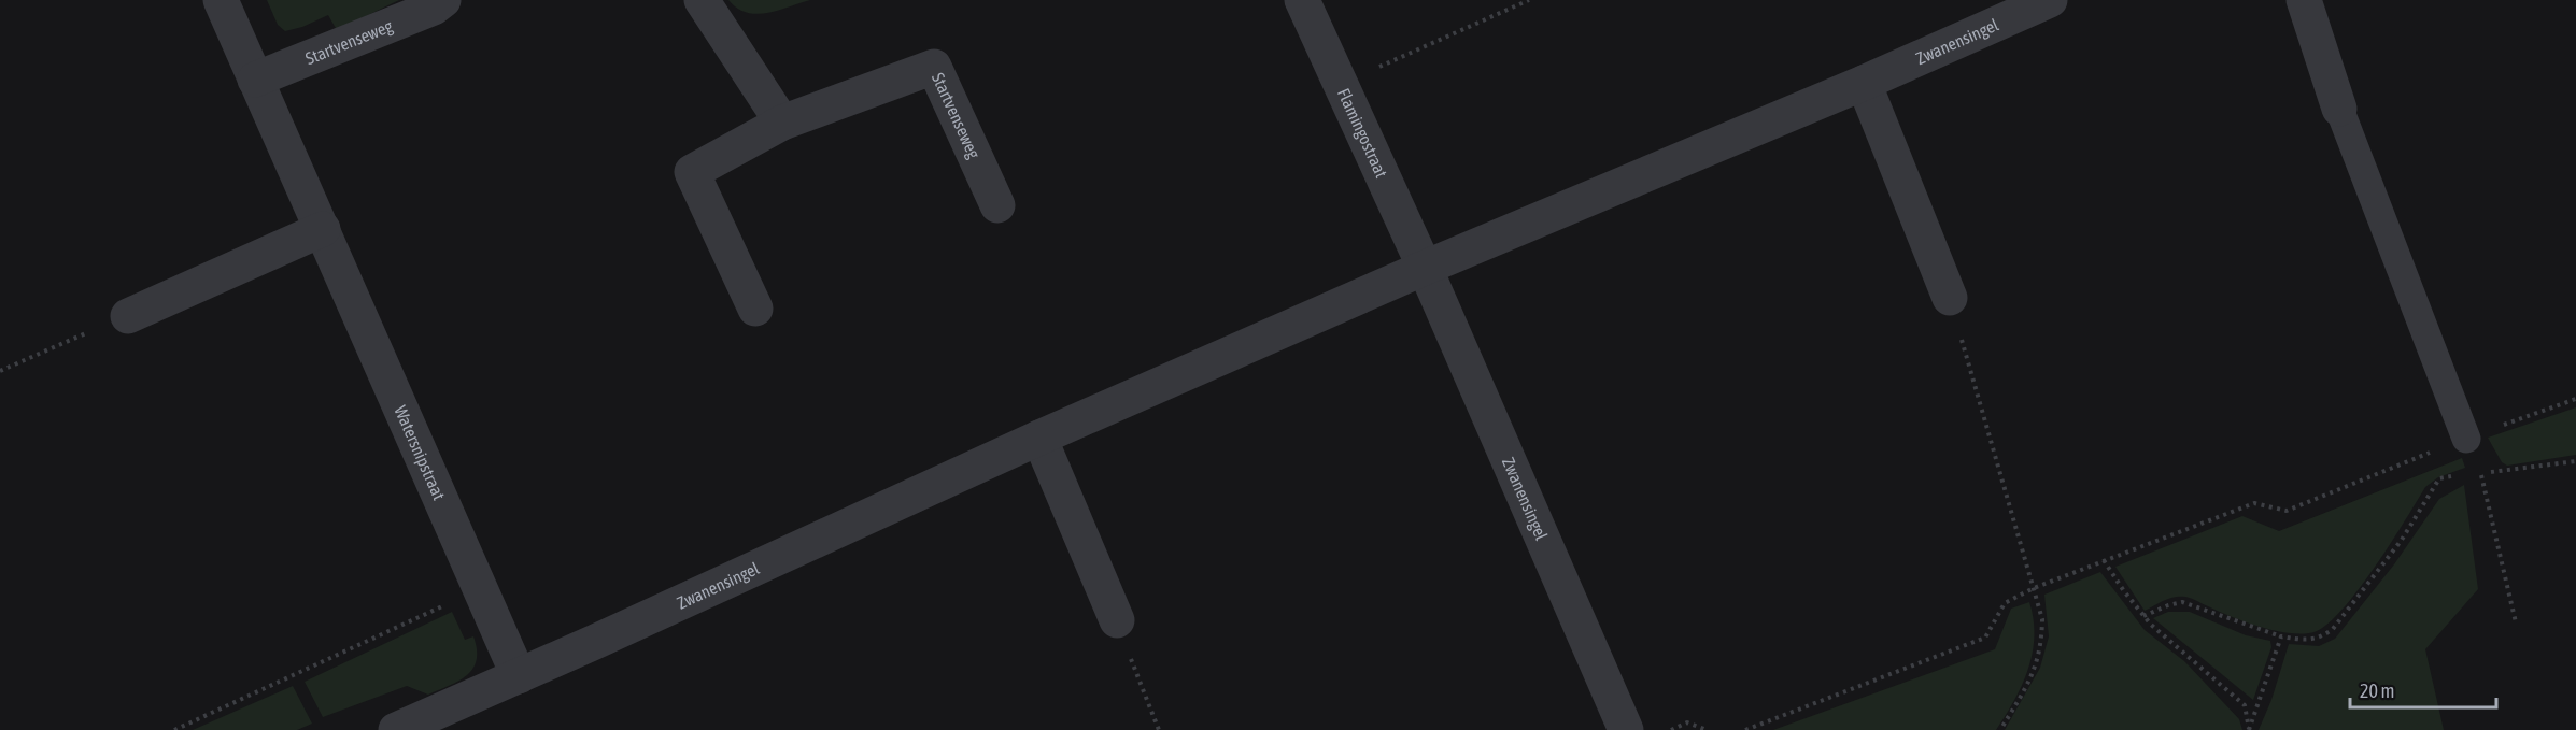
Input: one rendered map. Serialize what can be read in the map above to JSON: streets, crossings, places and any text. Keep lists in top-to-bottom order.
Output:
{
  "streets": {
    "street": [
      "Startvenseweg",
      "Zwanensingel",
      "Flamingostraat",
      "Watersnipstraat"
    ]
  },
  "crossings": [
    ["Startvenseweg", "Watersnipstraat"],
    ["Zwanensingel", "Flamingostraat"],
    ["Zwanensingel", "Watersnipstraat"]
  ],
  "scale_bar": "20 m"
}
